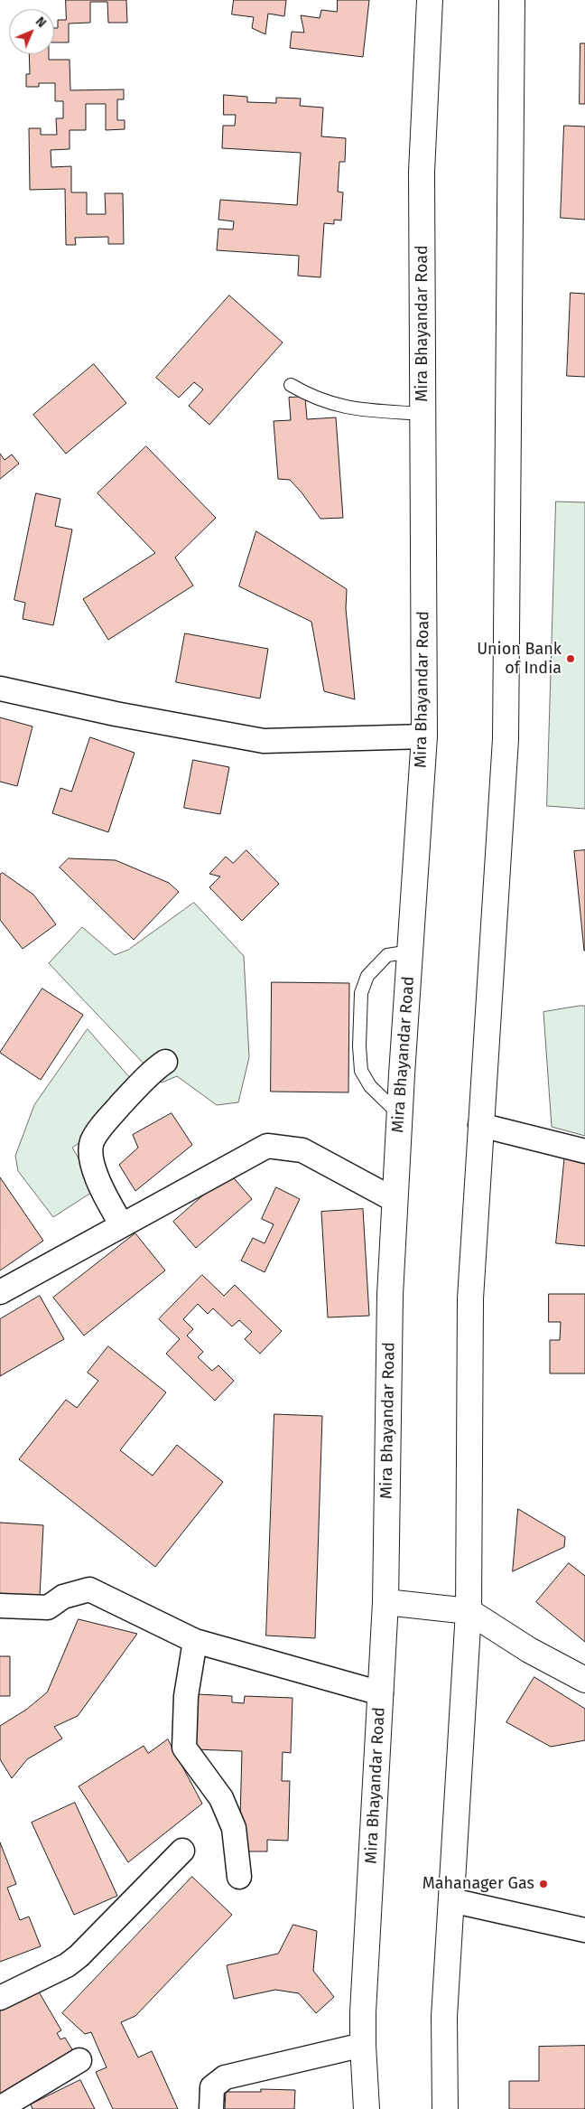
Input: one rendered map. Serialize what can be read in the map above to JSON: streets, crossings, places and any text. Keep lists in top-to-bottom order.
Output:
{
  "streets": {
    "main road": ["Mira Bhayandar Road"]
  },
  "places": ["Union Bank of India", "Mahanager Gas"],
  "north": "top right"
}
